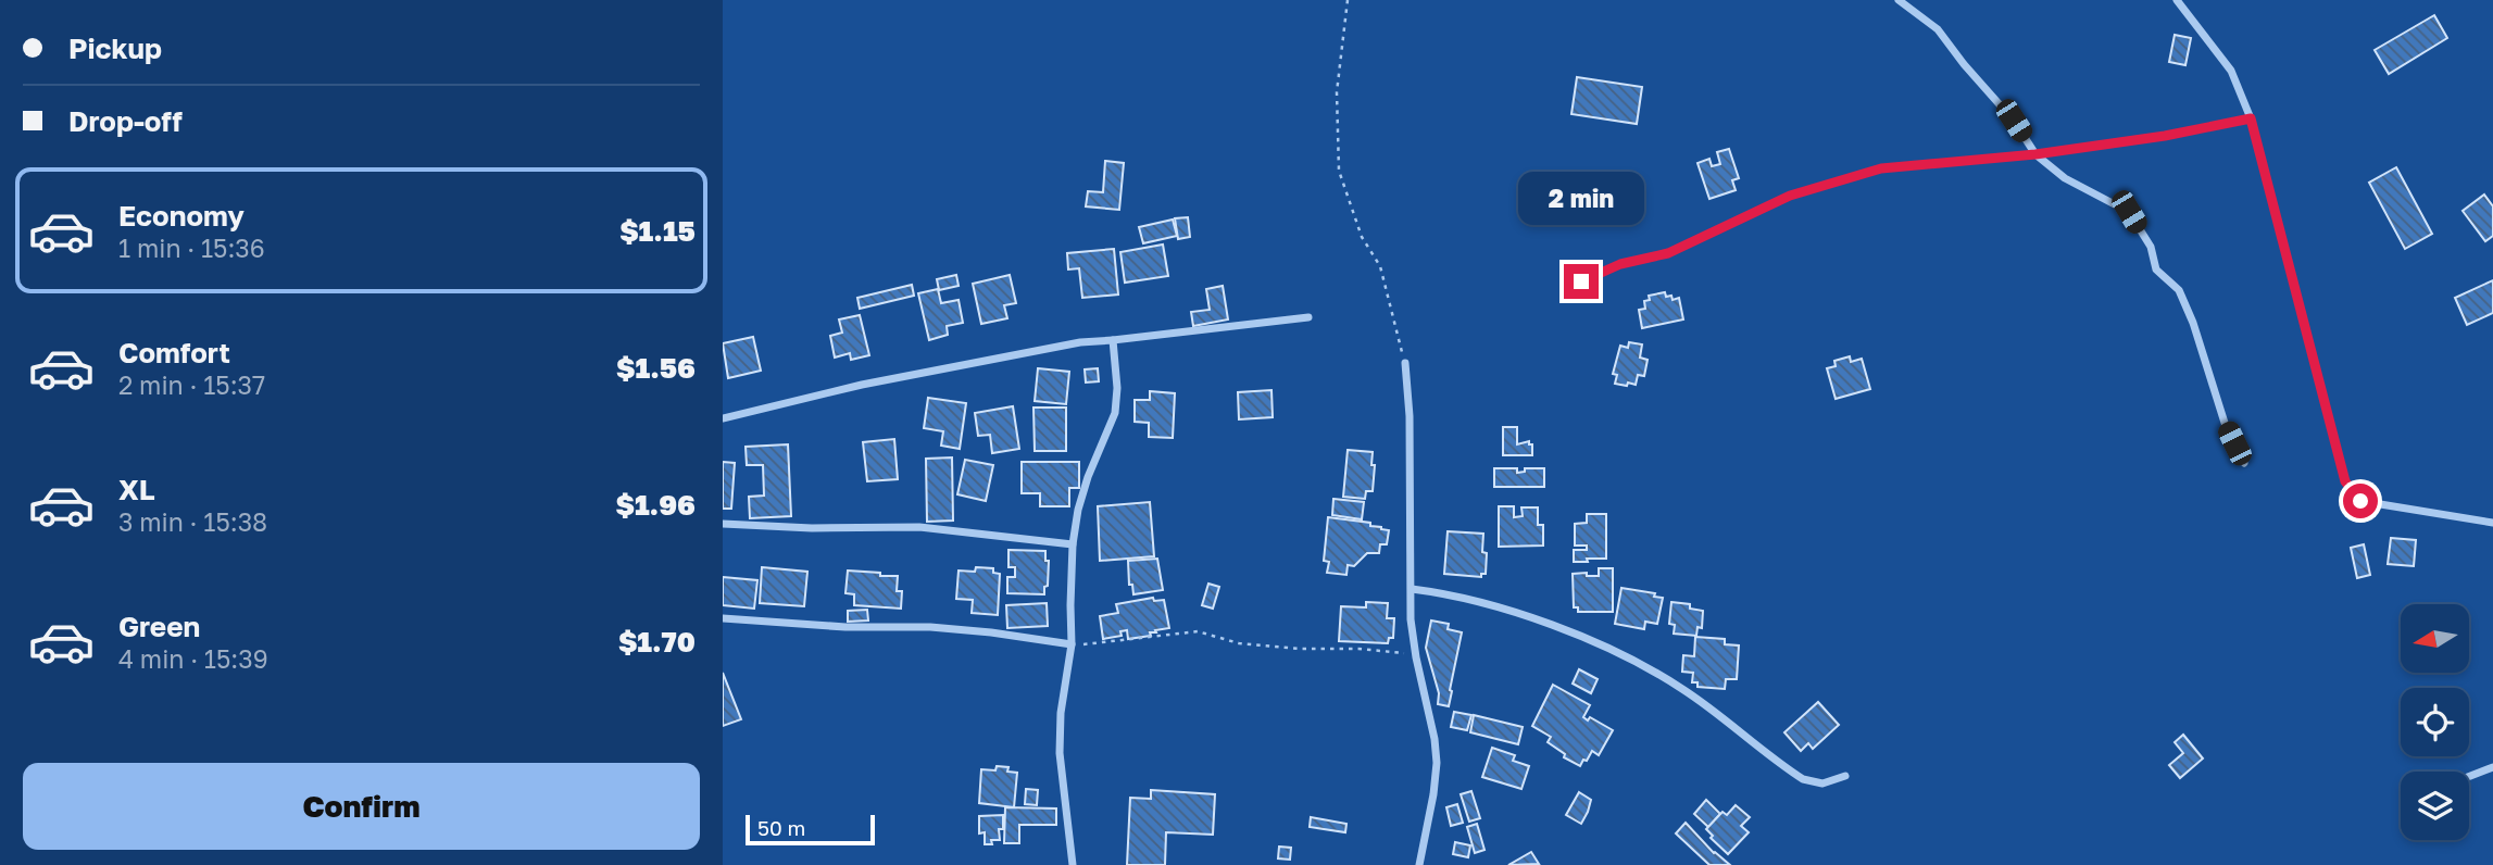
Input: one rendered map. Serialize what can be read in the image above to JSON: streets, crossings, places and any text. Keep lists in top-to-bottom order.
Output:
{
  "scale_bar": "50 m",
  "north": "left",
  "page": {
    "banner": ["Pickup", "Drop-off"],
    "list": [
      {
        "name": "Economy",
        "note": "1 min · 15:36",
        "value": "$1.15"
      },
      {
        "name": "Comfort",
        "note": "2 min · 15:37",
        "value": "$1.56"
      },
      {
        "name": "XL",
        "note": "3 min · 15:38",
        "value": "$1.96"
      },
      {
        "name": "Green",
        "note": "4 min · 15:39",
        "value": "$1.70"
      }
    ],
    "bubble": "2 min",
    "buttons": "Confirm",
    "scale": "50 m"
  }
}
